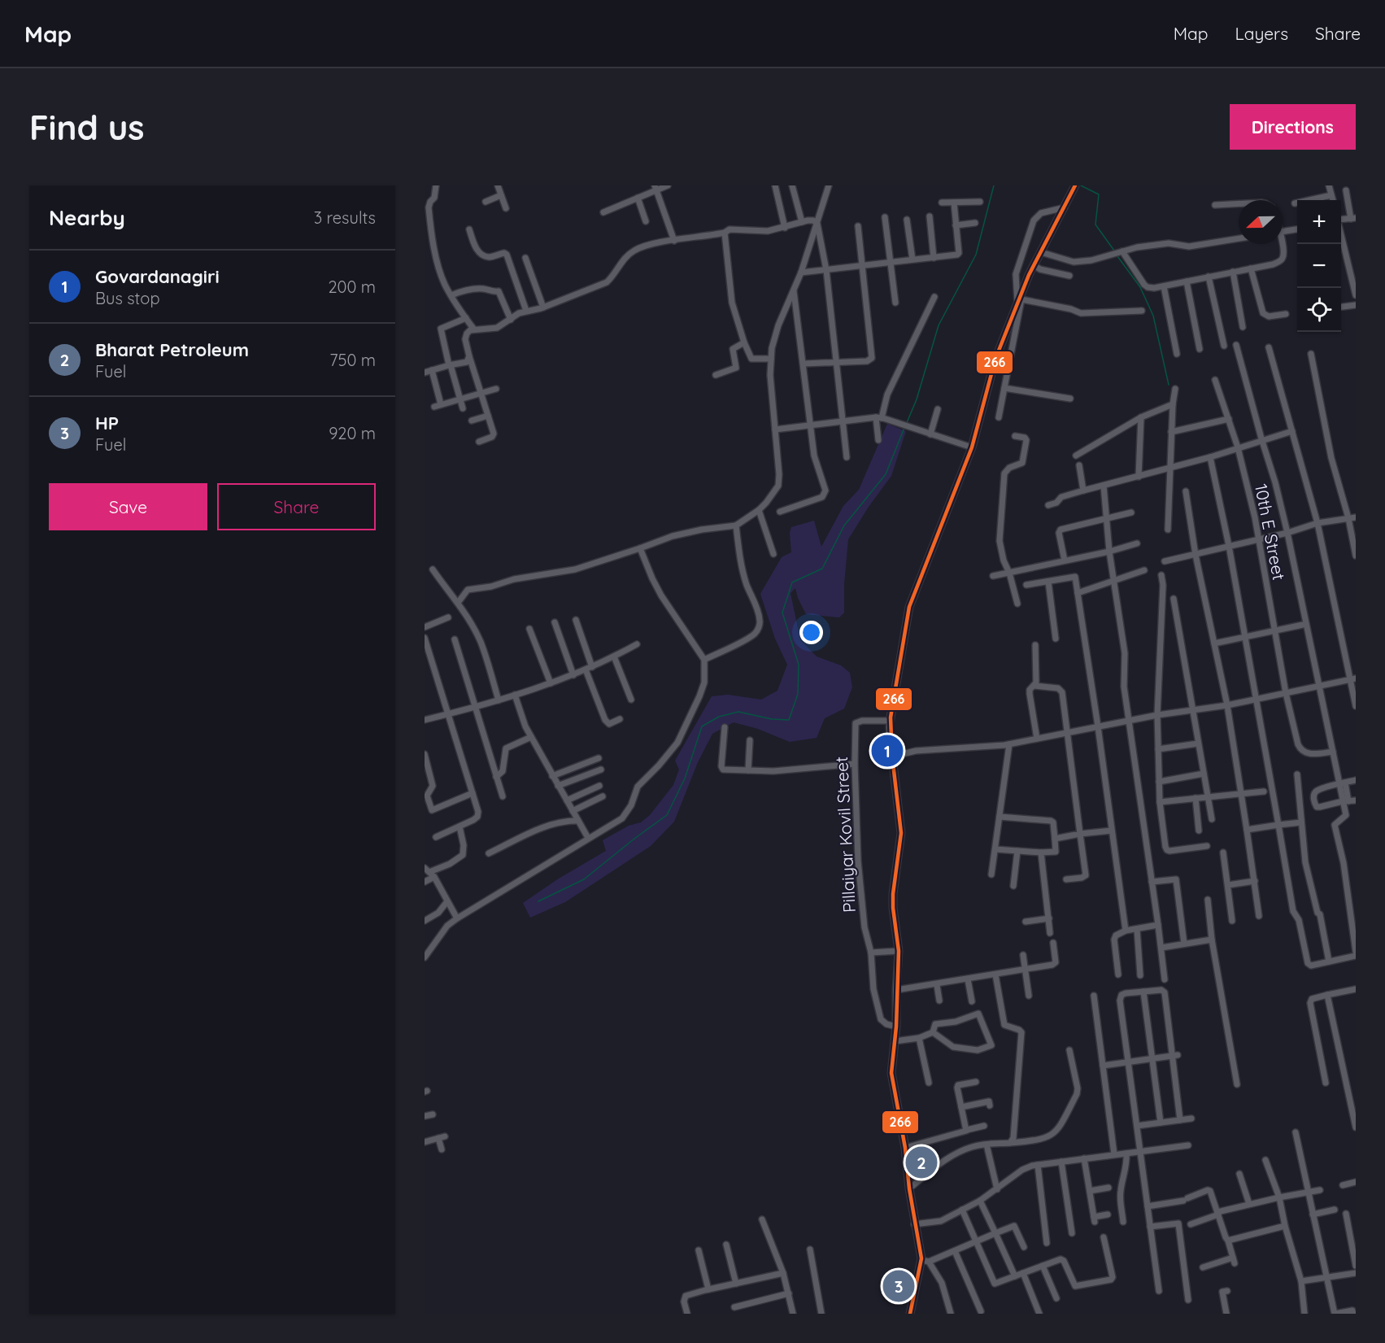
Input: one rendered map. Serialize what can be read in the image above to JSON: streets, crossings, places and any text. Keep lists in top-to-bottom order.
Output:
{
  "streets": {
    "street": ["10th E Street", "Pillaiyar Kovil Street"]
  },
  "lines": ["transit line 266"],
  "north": "left",
  "page": {
    "header": "Map",
    "nav": ["Map", "Layers", "Share"],
    "buttons": [
      "Directions",
      ["Save", "Share"]
    ],
    "title": "Find us",
    "heading": ["Nearby", "3 results"],
    "map_buttons": ["+", "−"],
    "list": [
      {
        "mark": "1",
        "name": "Govardanagiri",
        "note": "Bus stop",
        "value": "200 m"
      },
      {
        "mark": "2",
        "name": "Bharat Petroleum",
        "note": "Fuel",
        "value": "750 m"
      },
      {
        "mark": "3",
        "name": "HP",
        "note": "Fuel",
        "value": "920 m"
      }
    ],
    "pins": ["1", "2", "3"]
  }
}
